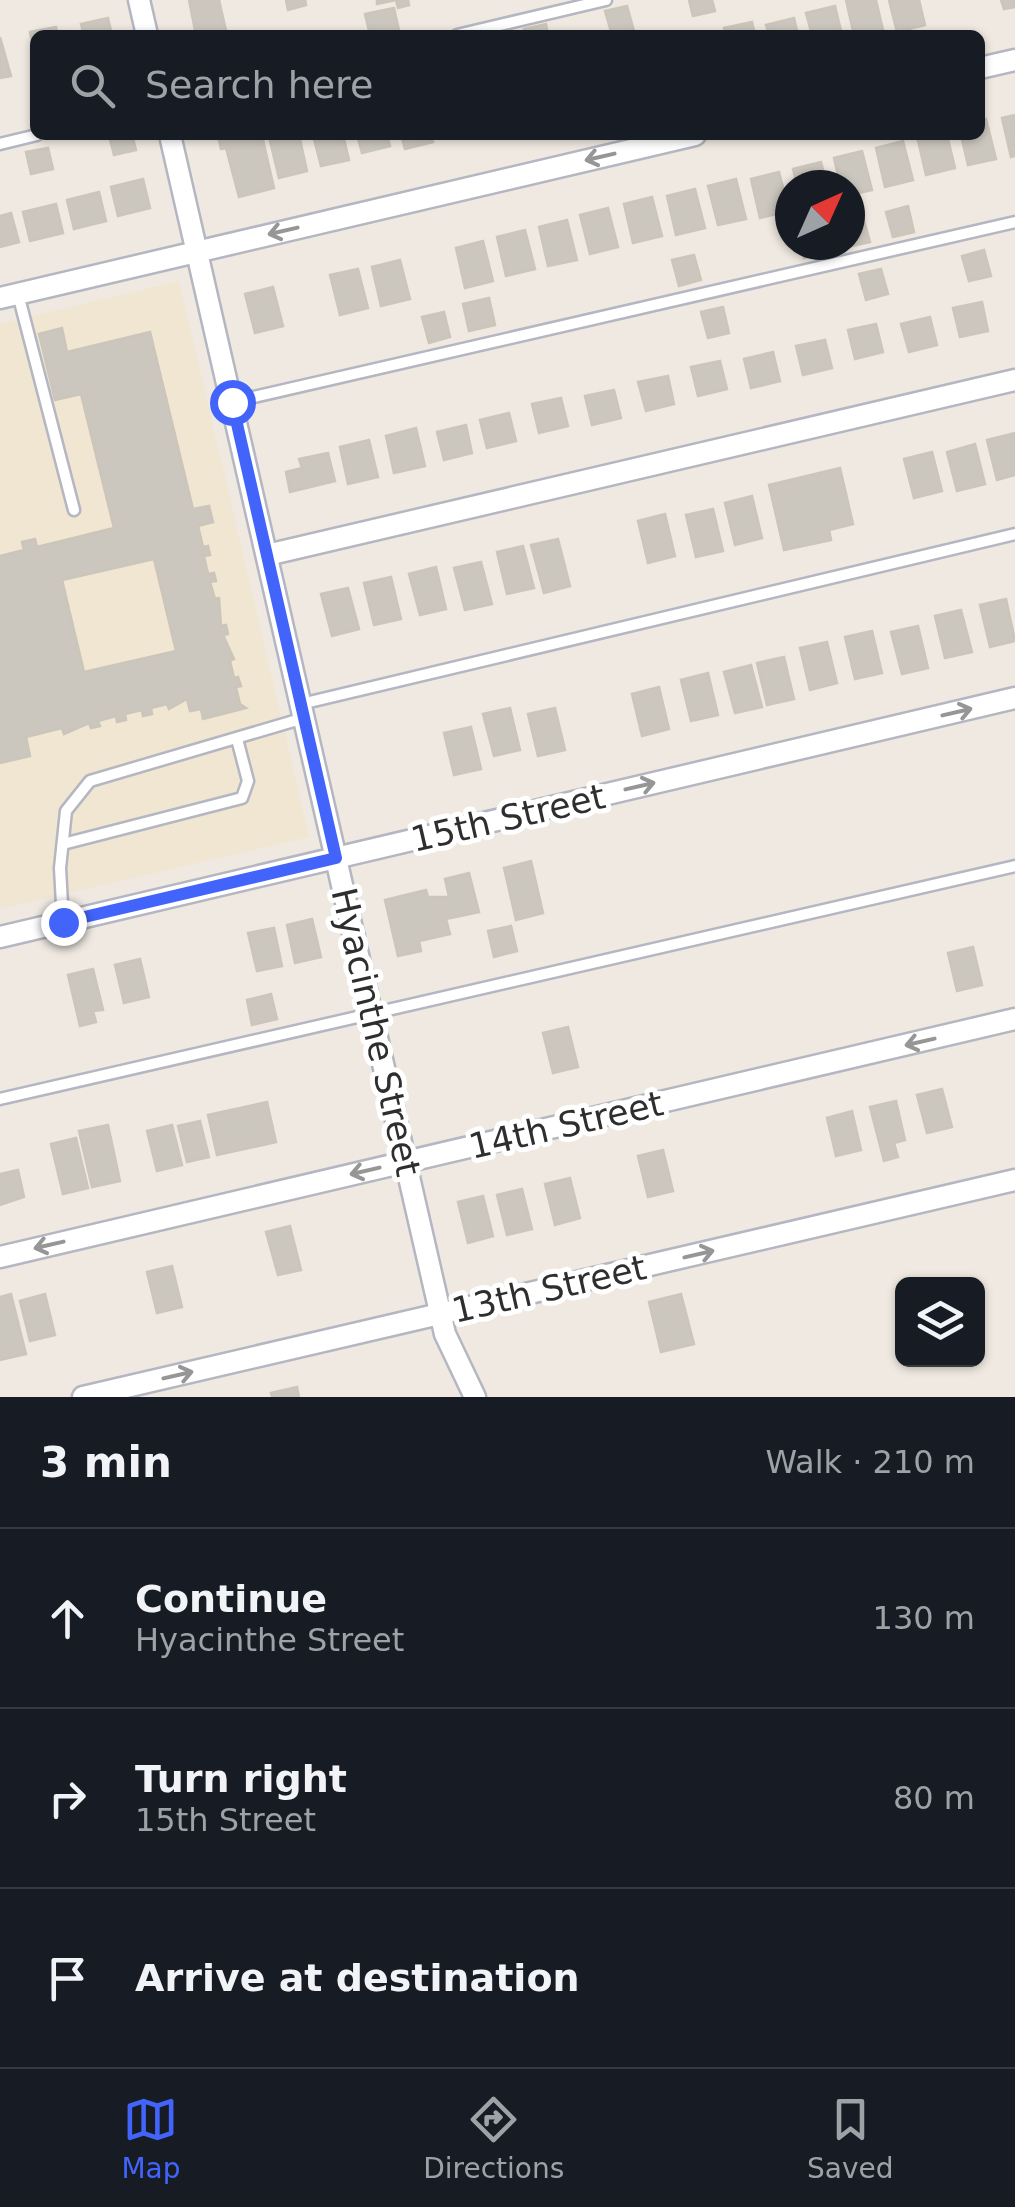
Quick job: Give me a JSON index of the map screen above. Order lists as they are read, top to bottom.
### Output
{
  "streets": {
    "street": [
      "15th Street",
      "Hyacinthe Street",
      "14th Street",
      "13th Street"
    ]
  },
  "crossings": [
    ["15th Street", "Hyacinthe Street"],
    ["Hyacinthe Street", "14th Street"],
    ["Hyacinthe Street", "13th Street"]
  ],
  "one_way": ["15th Street", "14th Street", "13th Street"],
  "north": "top right",
  "page": {
    "search": "Search here",
    "heading": ["3 min", "Walk · 210 m"],
    "list": [
      ["Continue", "Hyacinthe Street", "130 m"],
      ["Turn right", "15th Street", "80 m"],
      "Arrive at destination"
    ],
    "nav": ["Map", "Directions", "Saved"]
  }
}
